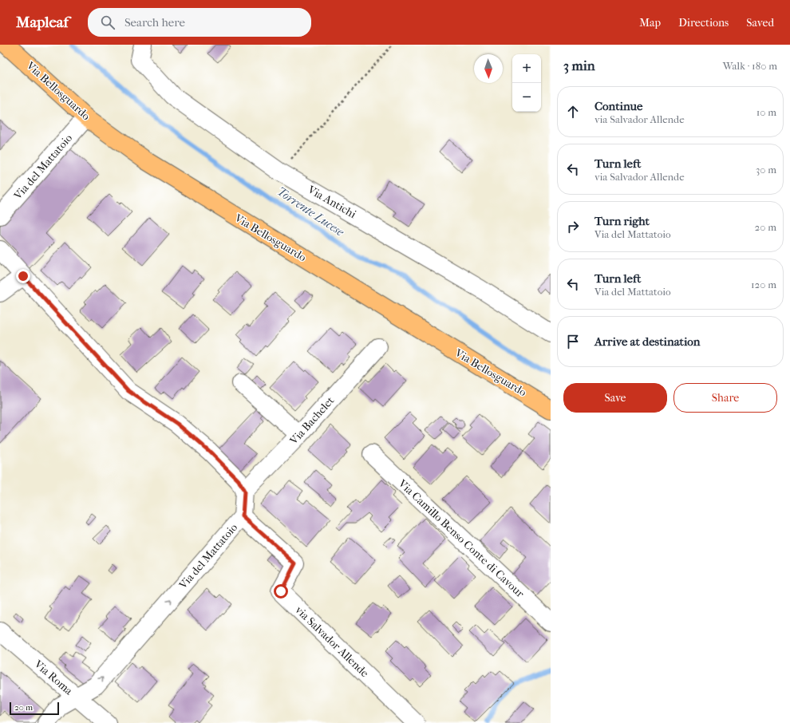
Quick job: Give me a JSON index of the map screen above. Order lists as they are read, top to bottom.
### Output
{
  "streets": {
    "main road": ["Via Bellosguardo"],
    "street": [
      "Via del Mattatoio",
      "Via Antichi",
      "Via Bachelet",
      "Via Camillo Benso Conte di Cavour",
      "via Salvador Allende",
      "Via Roma"
    ]
  },
  "crossings": [
    ["Via Bellosguardo", "Via del Mattatoio"],
    ["Via del Mattatoio", "Via Bachelet"],
    ["Via del Mattatoio", "via Salvador Allende"],
    ["Via del Mattatoio", "Via Roma"]
  ],
  "one_way": ["Via del Mattatoio"],
  "water": ["Torrente Lucese"],
  "scale_bar": "20 m",
  "north": "bottom",
  "page": {
    "header": "Mapleaf",
    "search": "Search here",
    "nav": ["Map", "Directions", "Saved"],
    "heading": ["3 min", "Walk · 180 m"],
    "map_buttons": ["+", "−"],
    "list": [
      ["Continue", "via Salvador Allende", "10 m"],
      ["Turn left", "via Salvador Allende", "30 m"],
      ["Turn right", "Via del Mattatoio", "20 m"],
      ["Turn left", "Via del Mattatoio", "120 m"],
      "Arrive at destination"
    ],
    "buttons": ["Save", "Share"],
    "scale": "20 m"
  }
}
